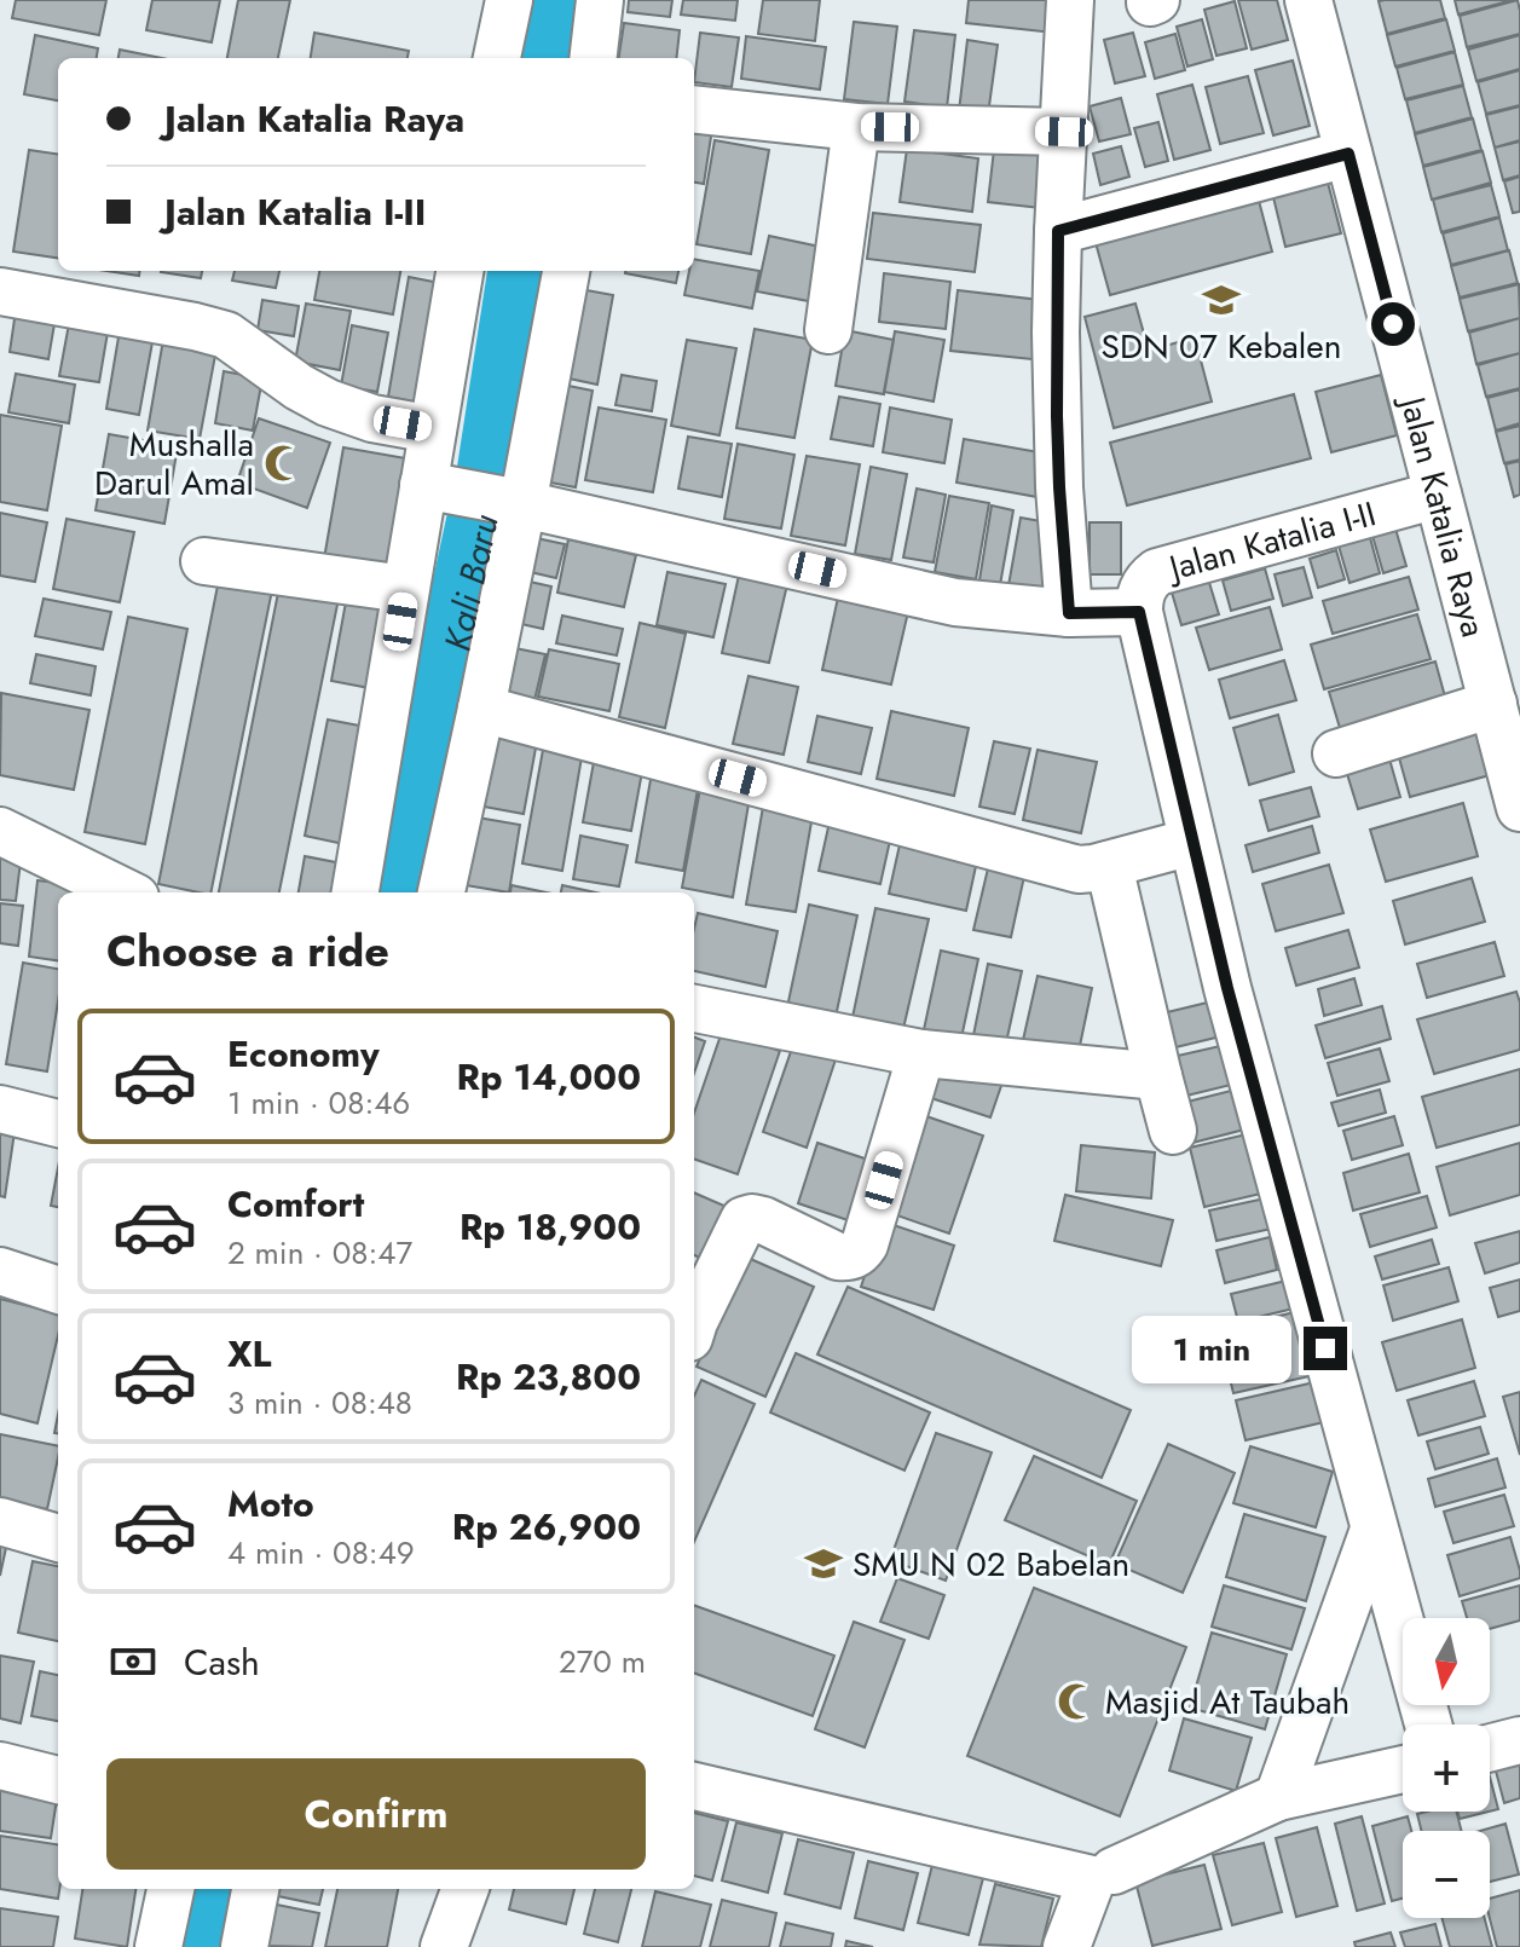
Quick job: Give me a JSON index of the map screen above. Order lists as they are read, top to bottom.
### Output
{
  "streets": {
    "street": ["Jalan Katalia Raya", "Jalan Katalia I-II"]
  },
  "crossings": [
    ["Jalan Katalia Raya", "Jalan Katalia I-II"]
  ],
  "water": ["Kali Baru"],
  "places": {
    "school or university": ["SDN 07 Kebalen", "SMU N 02 Babelan"],
    "mosque": ["Mushalla Darul Amal", "Masjid At Taubah"]
  },
  "north": "bottom",
  "page": {
    "banner": ["Jalan Katalia Raya", "Jalan Katalia I-II"],
    "heading": "Choose a ride",
    "list": [
      {
        "name": "Economy",
        "note": "1 min · 08:46",
        "value": "Rp 14,000"
      },
      {
        "name": "Comfort",
        "note": "2 min · 08:47",
        "value": "Rp 18,900"
      },
      {
        "name": "XL",
        "note": "3 min · 08:48",
        "value": "Rp 23,800"
      },
      {
        "name": "Moto",
        "note": "4 min · 08:49",
        "value": "Rp 26,900"
      }
    ],
    "bubble": "1 min",
    "pay": ["Cash", "270 m"],
    "map_buttons": ["+", "−"],
    "buttons": "Confirm"
  }
}
